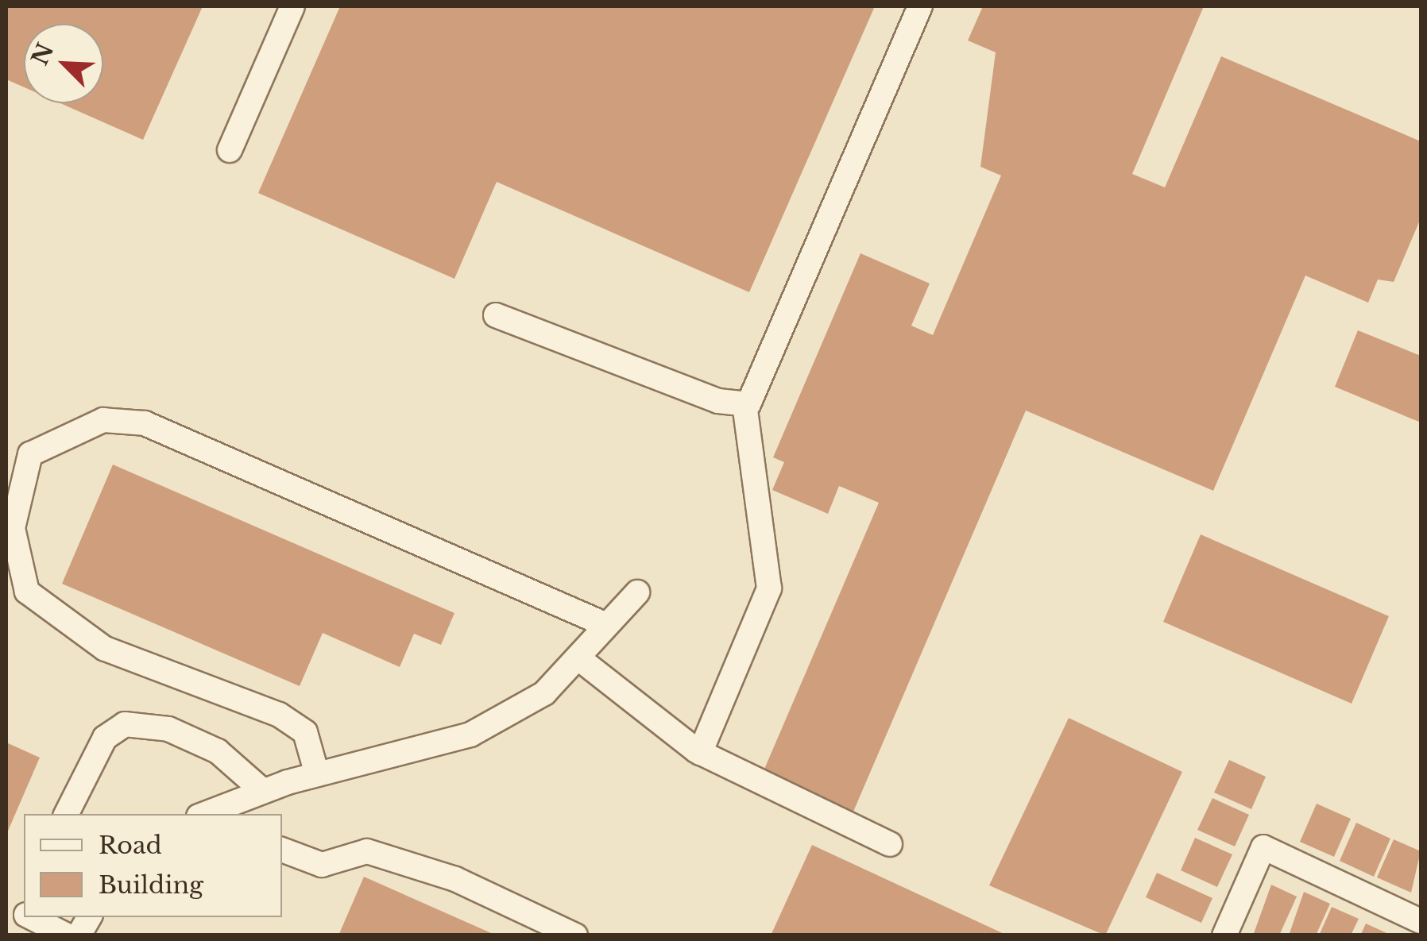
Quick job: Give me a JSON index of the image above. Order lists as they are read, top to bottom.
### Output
{
  "legend": ["Road", "Building"],
  "north": "top left"
}
